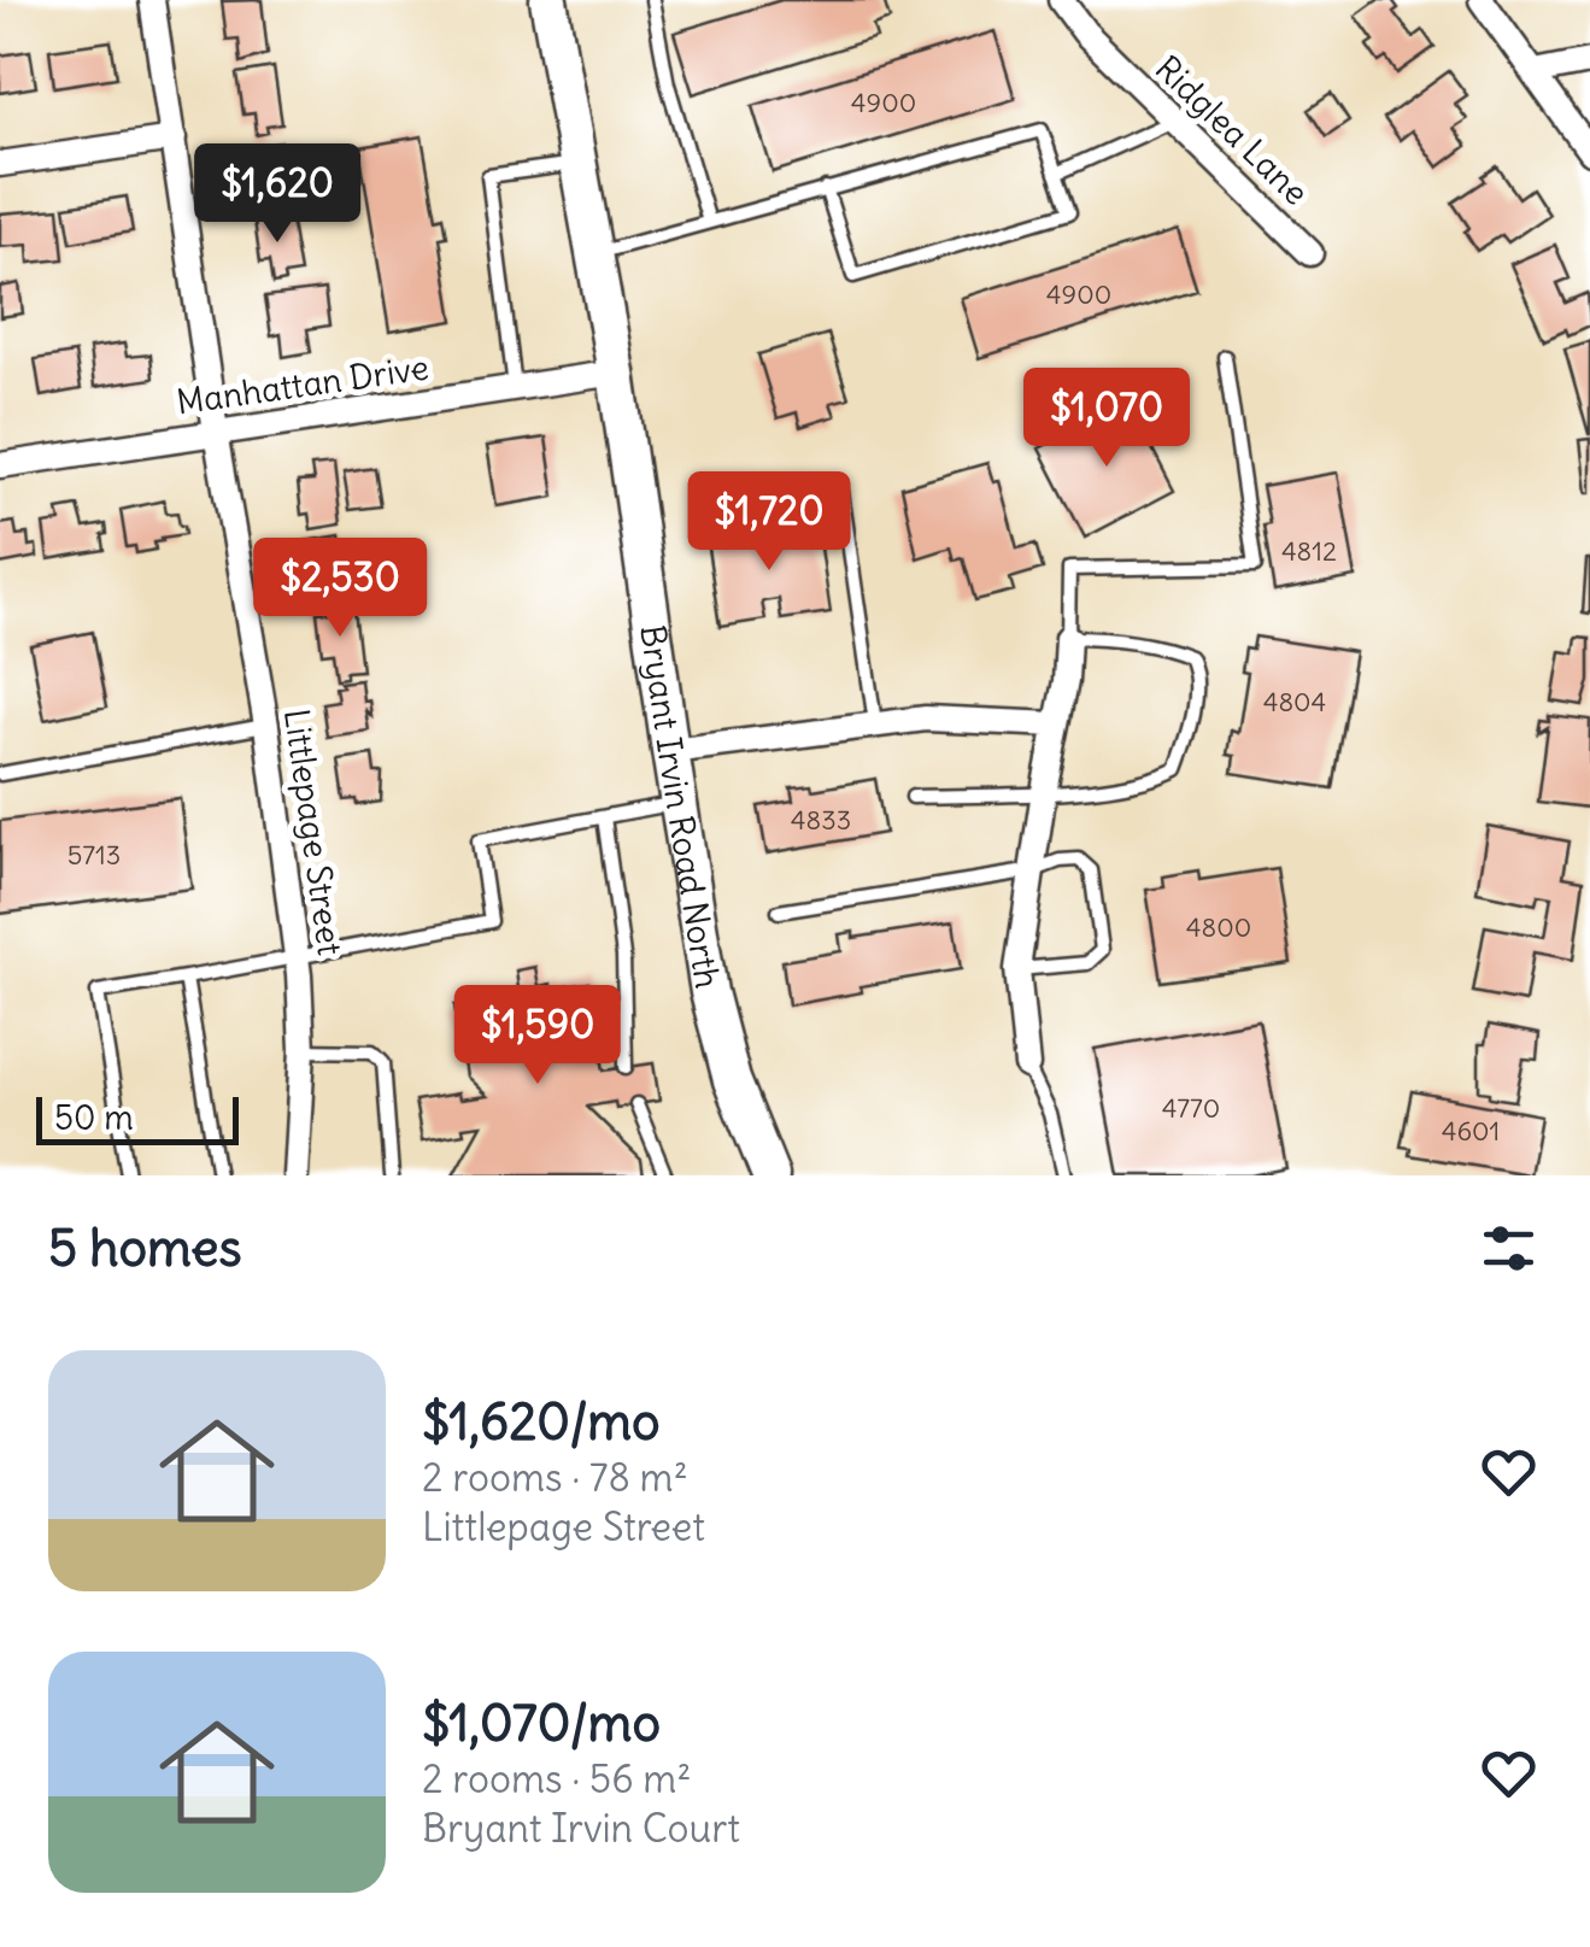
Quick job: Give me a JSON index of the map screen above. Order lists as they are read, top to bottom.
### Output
{
  "streets": {
    "main road": ["Bryant Irvin Road North"],
    "street": ["Ridglea Lane", "Manhattan Drive", "Littlepage Street"]
  },
  "crossings": [
    ["Manhattan Drive", "Bryant Irvin Road North"],
    ["Manhattan Drive", "Littlepage Street"]
  ],
  "house_numbers": [
    "4900",
    "4900",
    "4812",
    "4804",
    "4833",
    "5713",
    "4800",
    "4770",
    "4601"
  ],
  "scale_bar": "50 m",
  "page": {
    "price": [
      "$1,620",
      "$1,070",
      "$1,720",
      "$2,530",
      "$1,590"
    ],
    "scale": "50 m",
    "heading": "5 homes",
    "list": [
      {
        "name": "$1,620/mo",
        "note": "2 rooms · 78 m² · Littlepage Street"
      },
      {
        "name": "$1,070/mo",
        "note": "2 rooms · 56 m² · Bryant Irvin Court"
      }
    ]
  }
}
